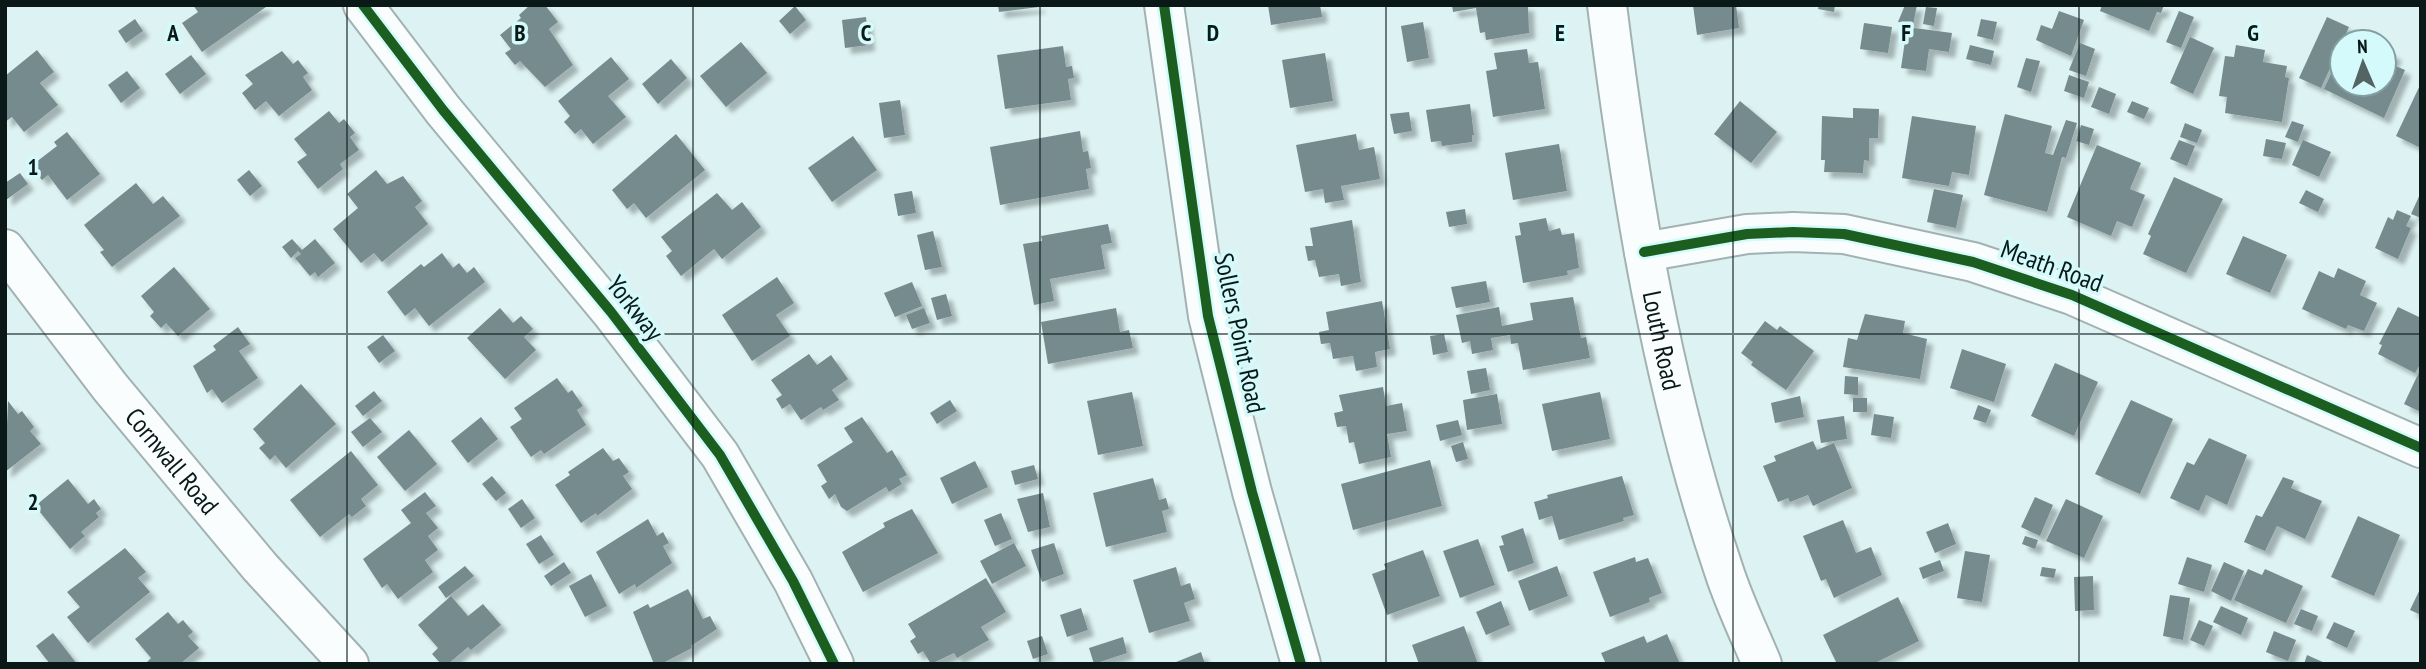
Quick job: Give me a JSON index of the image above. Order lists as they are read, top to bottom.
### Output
{
  "streets": {
    "street": [
      "Meath Road",
      "Yorkway",
      "Sollers Point Road",
      "Louth Road",
      "Cornwall Road"
    ]
  },
  "crossings": [
    ["Meath Road", "Louth Road"]
  ],
  "north": "top",
  "grid": {
    "columns": [
      "A",
      "B",
      "C",
      "D",
      "E",
      "F",
      "G"
    ],
    "rows": ["1", "2"]
  }
}
